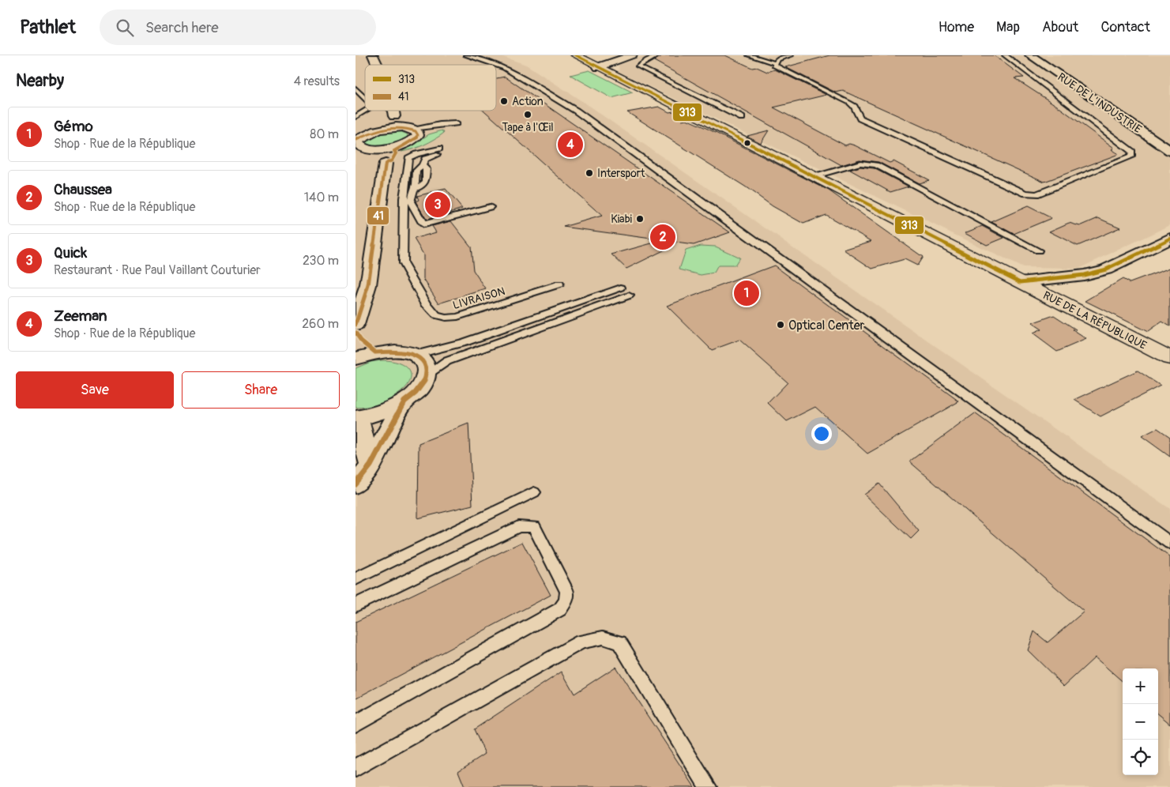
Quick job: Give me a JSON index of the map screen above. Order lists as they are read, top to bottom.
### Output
{
  "streets": {
    "street": ["RUE DE L'INDUSTRIE", "RUE DE LA RÉPUBLIQUE"],
    "lane": ["LIVRAISON"]
  },
  "places": [
    "Action",
    "Tape à l'Œil",
    "Intersport",
    "Kiabi",
    "Optical Center"
  ],
  "lines": ["transit line 313", "transit line 41"],
  "legend": ["313", "41"],
  "page": {
    "header": "Pathlet",
    "search": "Search here",
    "nav": [
      "Home",
      "Map",
      "About",
      "Contact"
    ],
    "heading": ["Nearby", "4 results"],
    "list": [
      {
        "mark": "1",
        "name": "Gémo",
        "note": "Shop · Rue de la République",
        "value": "80 m"
      },
      {
        "mark": "2",
        "name": "Chaussea",
        "note": "Shop · Rue de la République",
        "value": "140 m"
      },
      {
        "mark": "3",
        "name": "Quick",
        "note": "Restaurant · Rue Paul Vaillant Couturier",
        "value": "230 m"
      },
      {
        "mark": "4",
        "name": "Zeeman",
        "note": "Shop · Rue de la République",
        "value": "260 m"
      }
    ],
    "pins": [
      "4",
      "3",
      "2",
      "1"
    ],
    "buttons": ["Save", "Share"],
    "map_buttons": ["+", "−"]
  }
}
